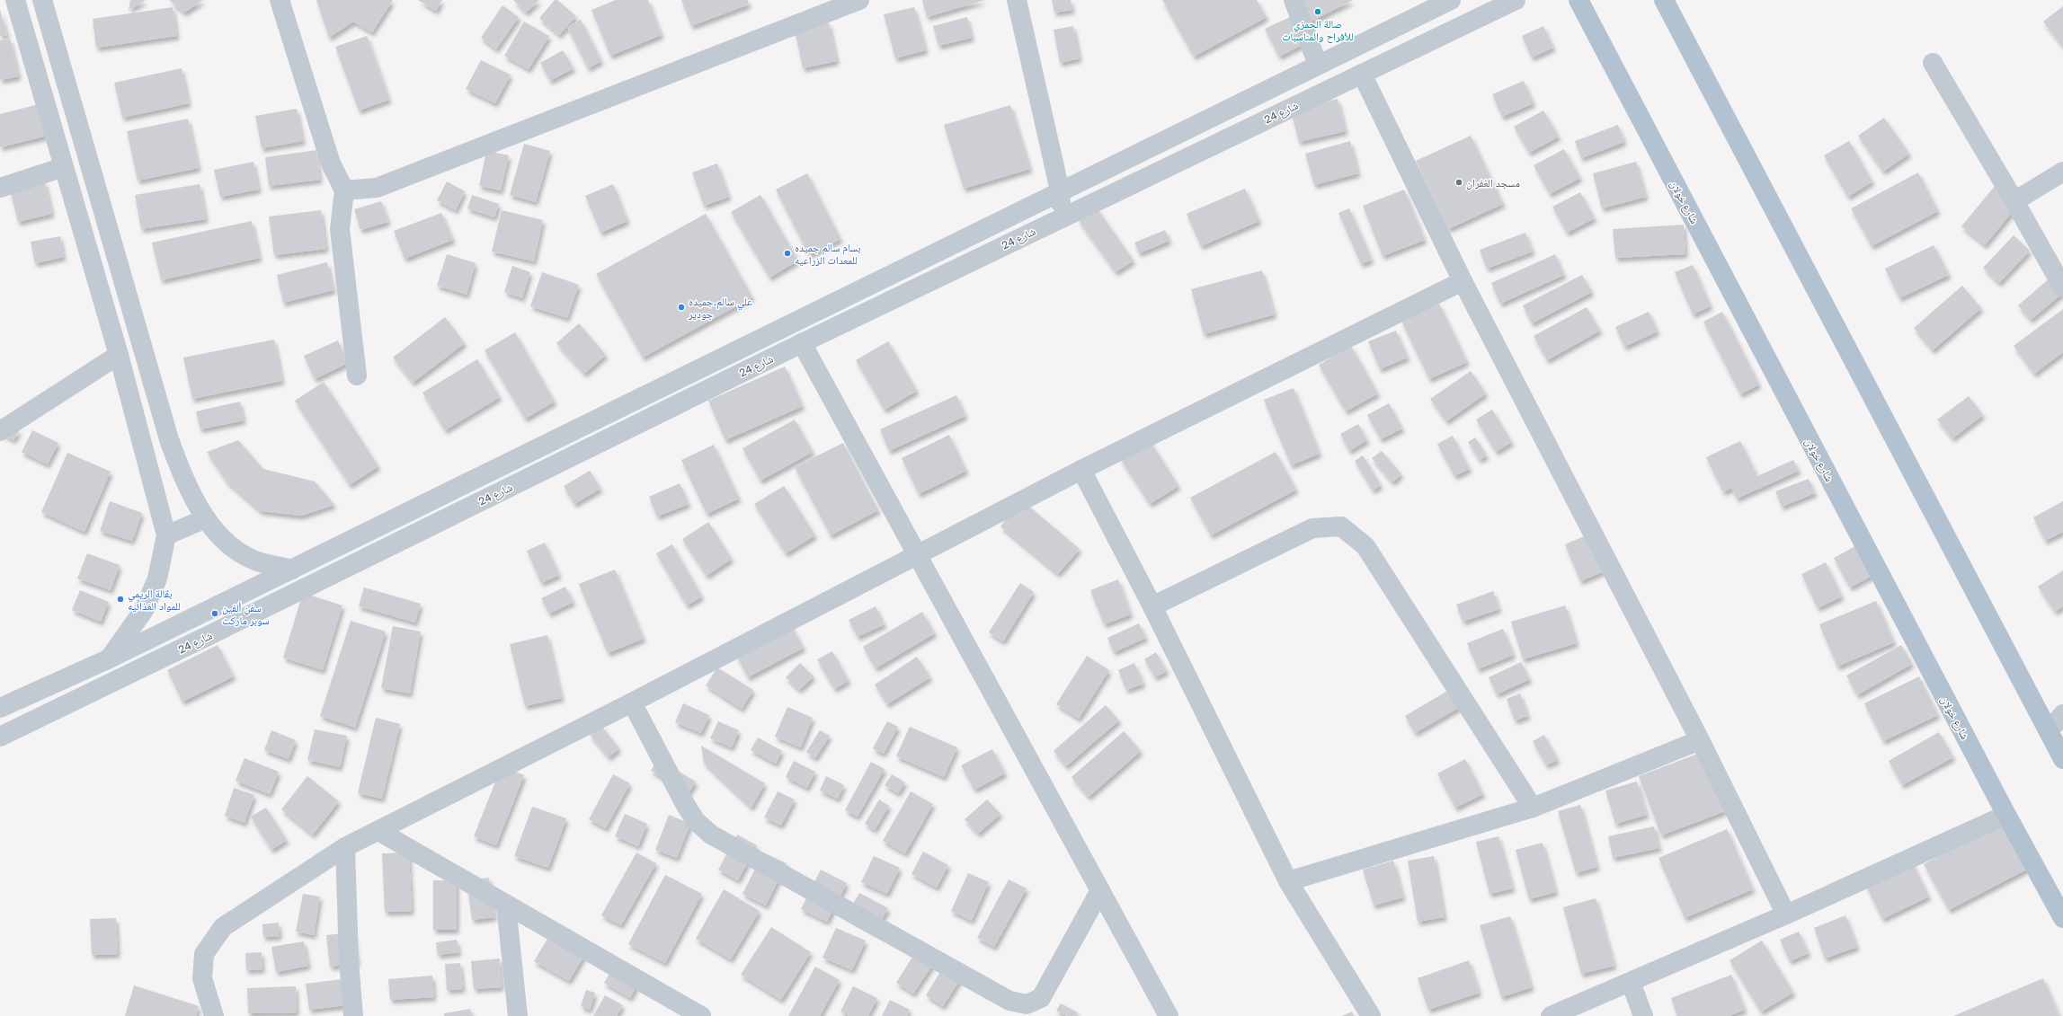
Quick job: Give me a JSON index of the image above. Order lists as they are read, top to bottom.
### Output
{
  "streets": {
    "main road": ["شارع خولان"],
    "street": ["شارع 24"]
  },
  "places": [
    "صالة الحمزي للأفراح والمناسبات",
    "مسجد الغفران",
    "بسام سالم جميده للمعدات الزراعيه",
    "علي سالم.جميده جودير",
    "بقالة الريمي للمواد الغذائيه",
    "سفن ألفين سوبر ماركت"
  ]
}
